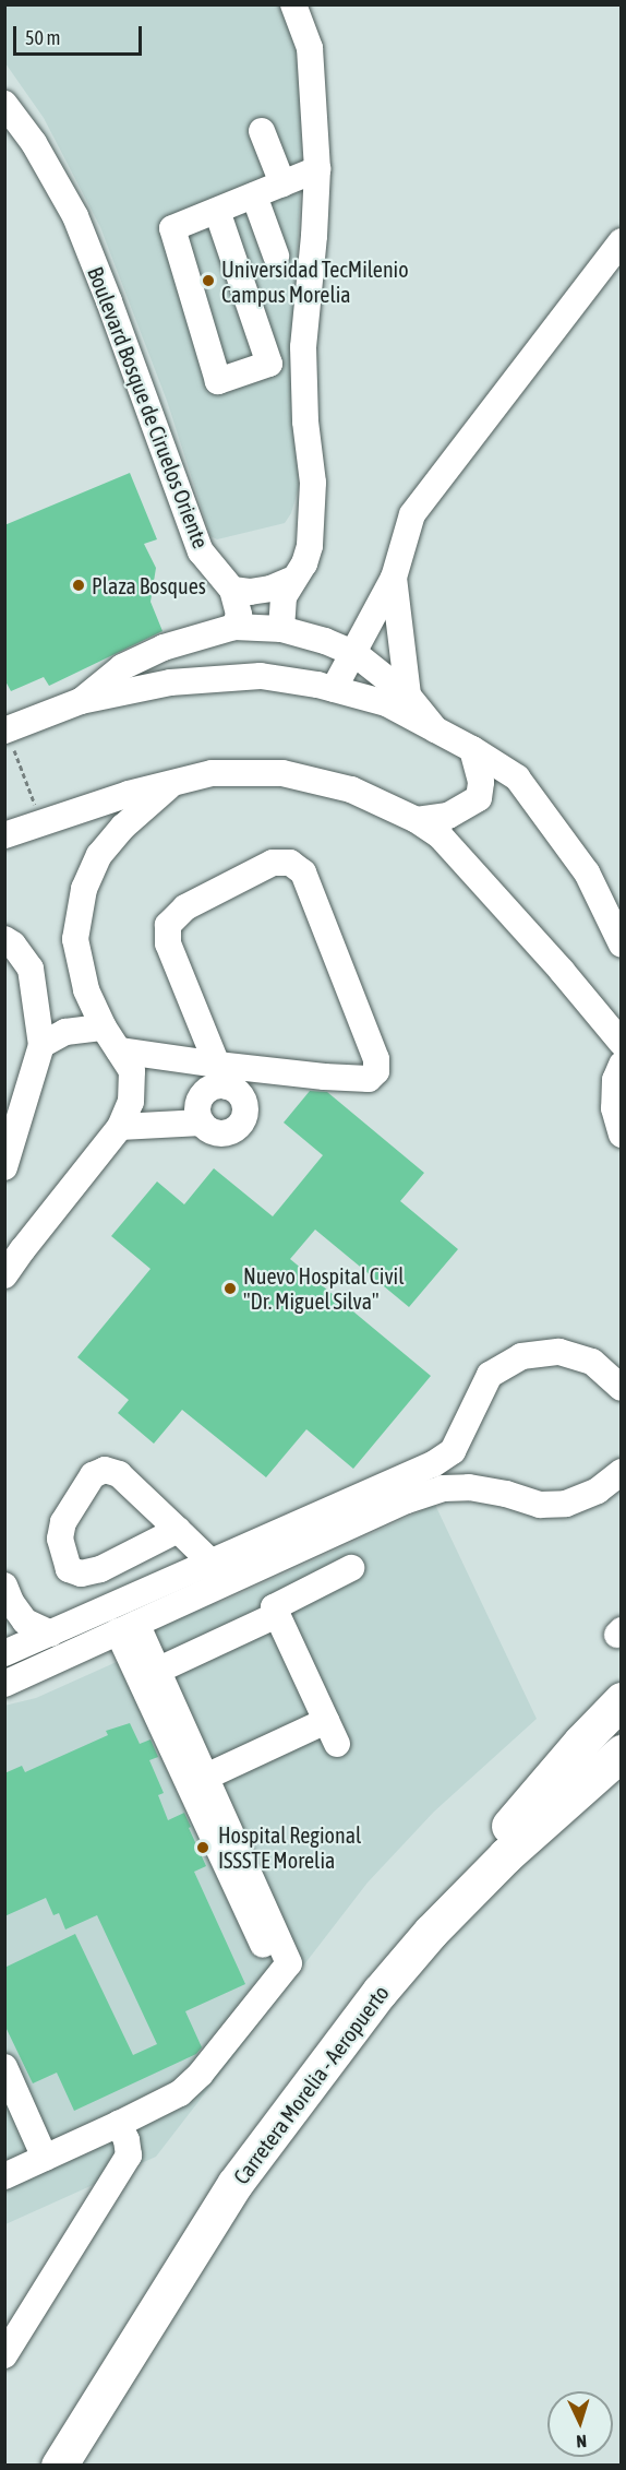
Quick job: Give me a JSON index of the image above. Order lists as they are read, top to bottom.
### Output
{
  "streets": {
    "highway": ["Carretera Morelia - Aeropuerto"],
    "street": ["Boulevard Bosque de Ciruelos Oriente"]
  },
  "places": [
    "Universidad TecMilenio Campus Morelia",
    "Plaza Bosques",
    "Nuevo Hospital Civil \"Dr. Miguel Silva\"",
    "Hospital Regional ISSSTE Morelia"
  ],
  "scale_bar": "50 m",
  "north": "bottom"
}
